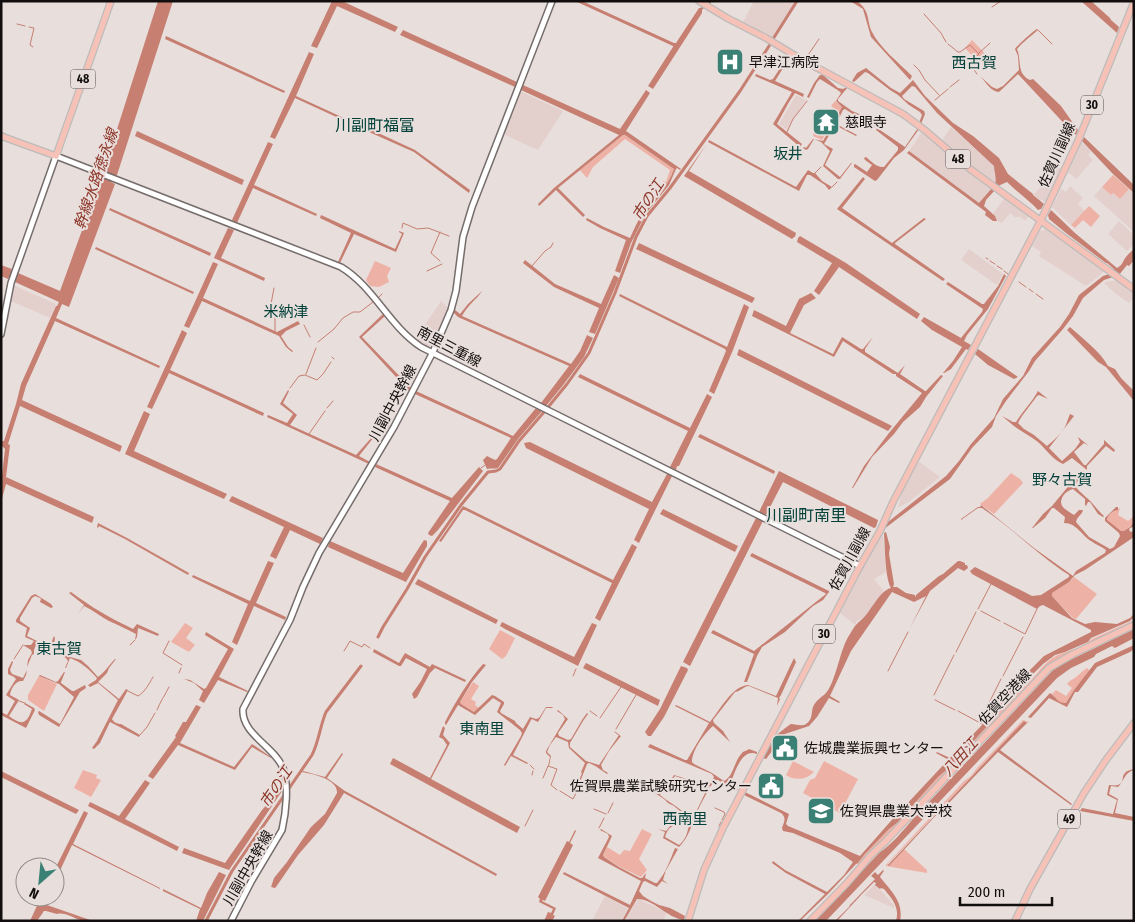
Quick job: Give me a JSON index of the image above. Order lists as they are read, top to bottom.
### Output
{
  "streets": {
    "main road": [
      "48",
      "30",
      "佐賀川副線",
      "佐賀空港線",
      "49"
    ],
    "street": ["南里三重線", "川副中央幹線"]
  },
  "crossings": [
    ["48", "佐賀川副線"],
    ["48", "南里三重線"],
    ["佐賀川副線", "南里三重線"],
    ["南里三重線", "川副中央幹線"]
  ],
  "districts": [
    "西古賀",
    "川副町福富",
    "坂井",
    "米納津",
    "野々古賀",
    "川副町南里",
    "東古賀",
    "東南里",
    "西南里"
  ],
  "water": ["幹線水路徳永線", "市の江", "八田江"],
  "places": {
    "hospital": ["早津江病院"],
    "temple": ["慈眼寺"],
    "public building": ["佐城農業振興センター", "佐賀県農業試験研究センター"],
    "school or university": ["佐賀県農業大学校"]
  },
  "scale_bar": "200 m",
  "north": "bottom left"
}
